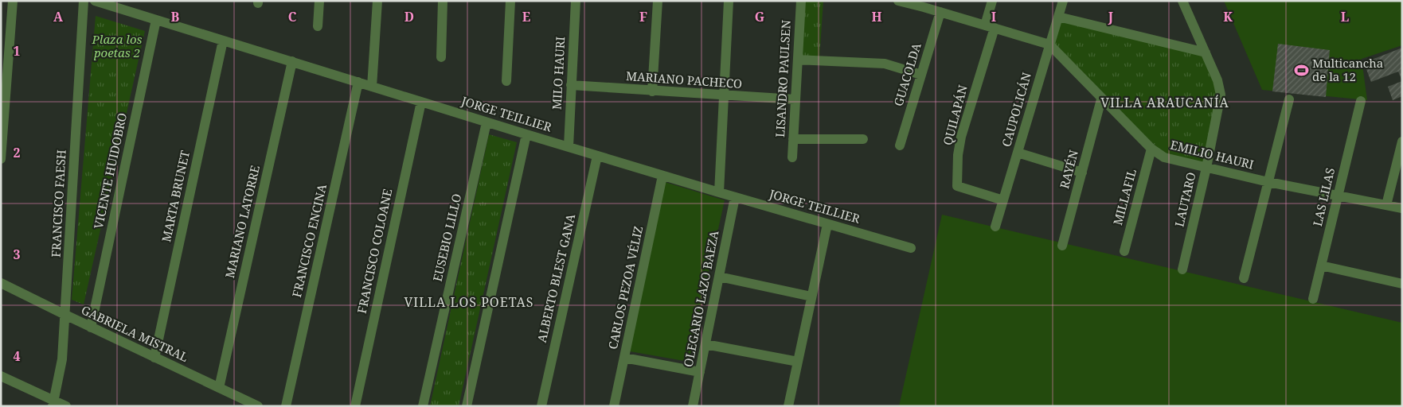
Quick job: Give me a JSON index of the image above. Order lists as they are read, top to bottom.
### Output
{
  "streets": {
    "street": [
      "MILO HAURI",
      "GUACOLDA",
      "LISANDRO PAULSEN",
      "MARIANO PACHECO",
      "CAUPOLICÁN",
      "JORGE TEILLIER",
      "QUILAPÁN",
      "EMILIO HAURI",
      "RAYÉN",
      "VICENTE HUIDOBRO",
      "MARTA BRUNET",
      "MILLAFIL",
      "LAS LILAS",
      "LAUTARO",
      "FRANCISCO FAESH",
      "MARIANO LATORRE",
      "EUSEBIO LILLO",
      "FRANCISCO ENCINA",
      "FRANCISCO COLOANE",
      "ALBERTO BLEST GANA",
      "CARLOS PEZOA VÉLIZ",
      "OLEGARIO LAZO BAEZA",
      "GABRIELA MISTRAL"
    ]
  },
  "crossings": [
    ["MILO HAURI", "MARIANO PACHECO"],
    ["MILO HAURI", "JORGE TEILLIER"],
    ["LISANDRO PAULSEN", "MARIANO PACHECO"],
    ["CAUPOLICÁN", "QUILAPÁN"],
    ["CAUPOLICÁN", "EMILIO HAURI"],
    ["JORGE TEILLIER", "VICENTE HUIDOBRO"],
    ["JORGE TEILLIER", "MARTA BRUNET"],
    ["JORGE TEILLIER", "MARIANO LATORRE"],
    ["JORGE TEILLIER", "EUSEBIO LILLO"],
    ["JORGE TEILLIER", "FRANCISCO ENCINA"],
    ["JORGE TEILLIER", "FRANCISCO COLOANE"],
    ["JORGE TEILLIER", "ALBERTO BLEST GANA"],
    ["JORGE TEILLIER", "CARLOS PEZOA VÉLIZ"],
    ["JORGE TEILLIER", "OLEGARIO LAZO BAEZA"],
    ["EMILIO HAURI", "RAYÉN"],
    ["EMILIO HAURI", "MILLAFIL"],
    ["EMILIO HAURI", "LAS LILAS"],
    ["EMILIO HAURI", "LAUTARO"],
    ["VICENTE HUIDOBRO", "GABRIELA MISTRAL"],
    ["MARTA BRUNET", "GABRIELA MISTRAL"],
    ["FRANCISCO FAESH", "GABRIELA MISTRAL"],
    ["MARIANO LATORRE", "GABRIELA MISTRAL"]
  ],
  "districts": ["VILLA ARAUCANÍA", "VILLA LOS POETAS"],
  "parks": ["Plaza los poetas 2"],
  "places": {
    "sports": ["Multicancha de la 12"]
  },
  "grid": {
    "columns": [
      "A",
      "B",
      "C",
      "D",
      "E",
      "F",
      "G",
      "H",
      "I",
      "J",
      "K",
      "L"
    ],
    "rows": [
      "1",
      "2",
      "3",
      "4"
    ]
  }
}
